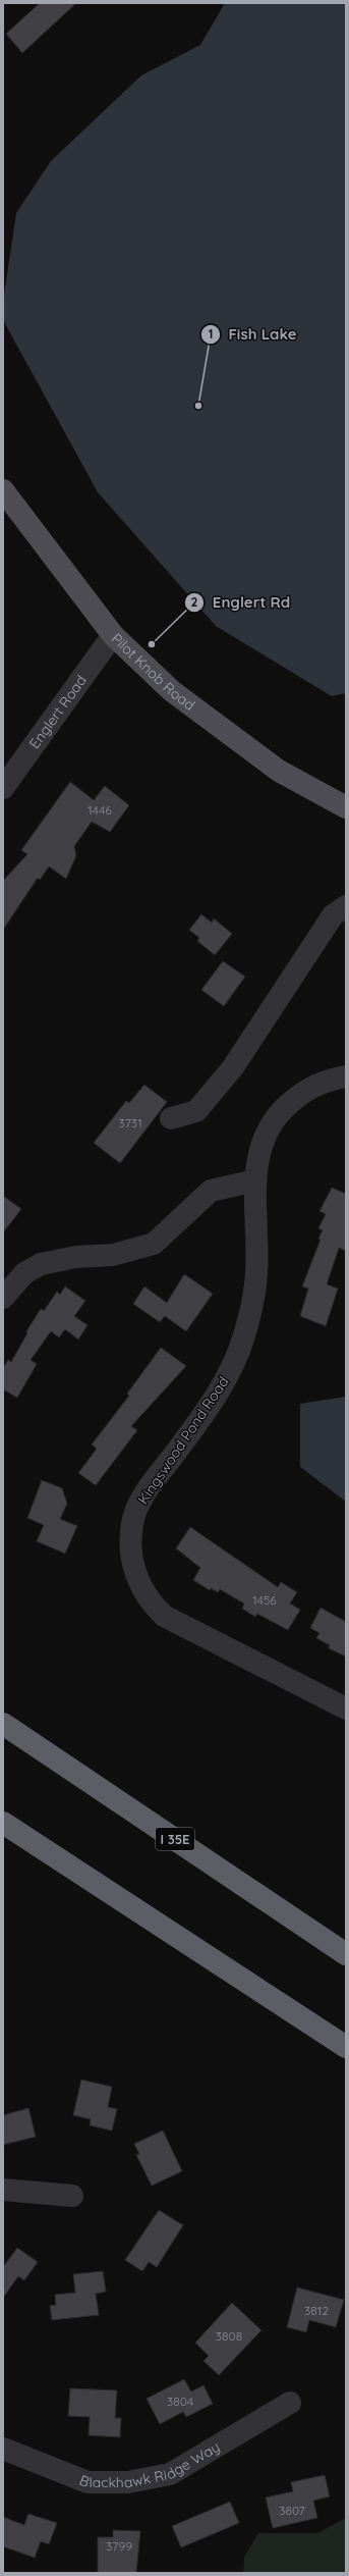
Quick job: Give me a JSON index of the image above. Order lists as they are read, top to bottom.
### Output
{
  "streets": {
    "highway": ["I 35E"],
    "main road": ["Pilot Knob Road"],
    "street": ["Englert Road", "Kingswood Pond Road", "Blackhawk Ridge Way"]
  },
  "crossings": [
    ["Pilot Knob Road", "Englert Road"]
  ],
  "places": ["Fish Lake", "Englert Rd"],
  "house_numbers": [
    "1446",
    "3731",
    "1456",
    "3812",
    "3808",
    "3804",
    "3807",
    "3799"
  ]
}
